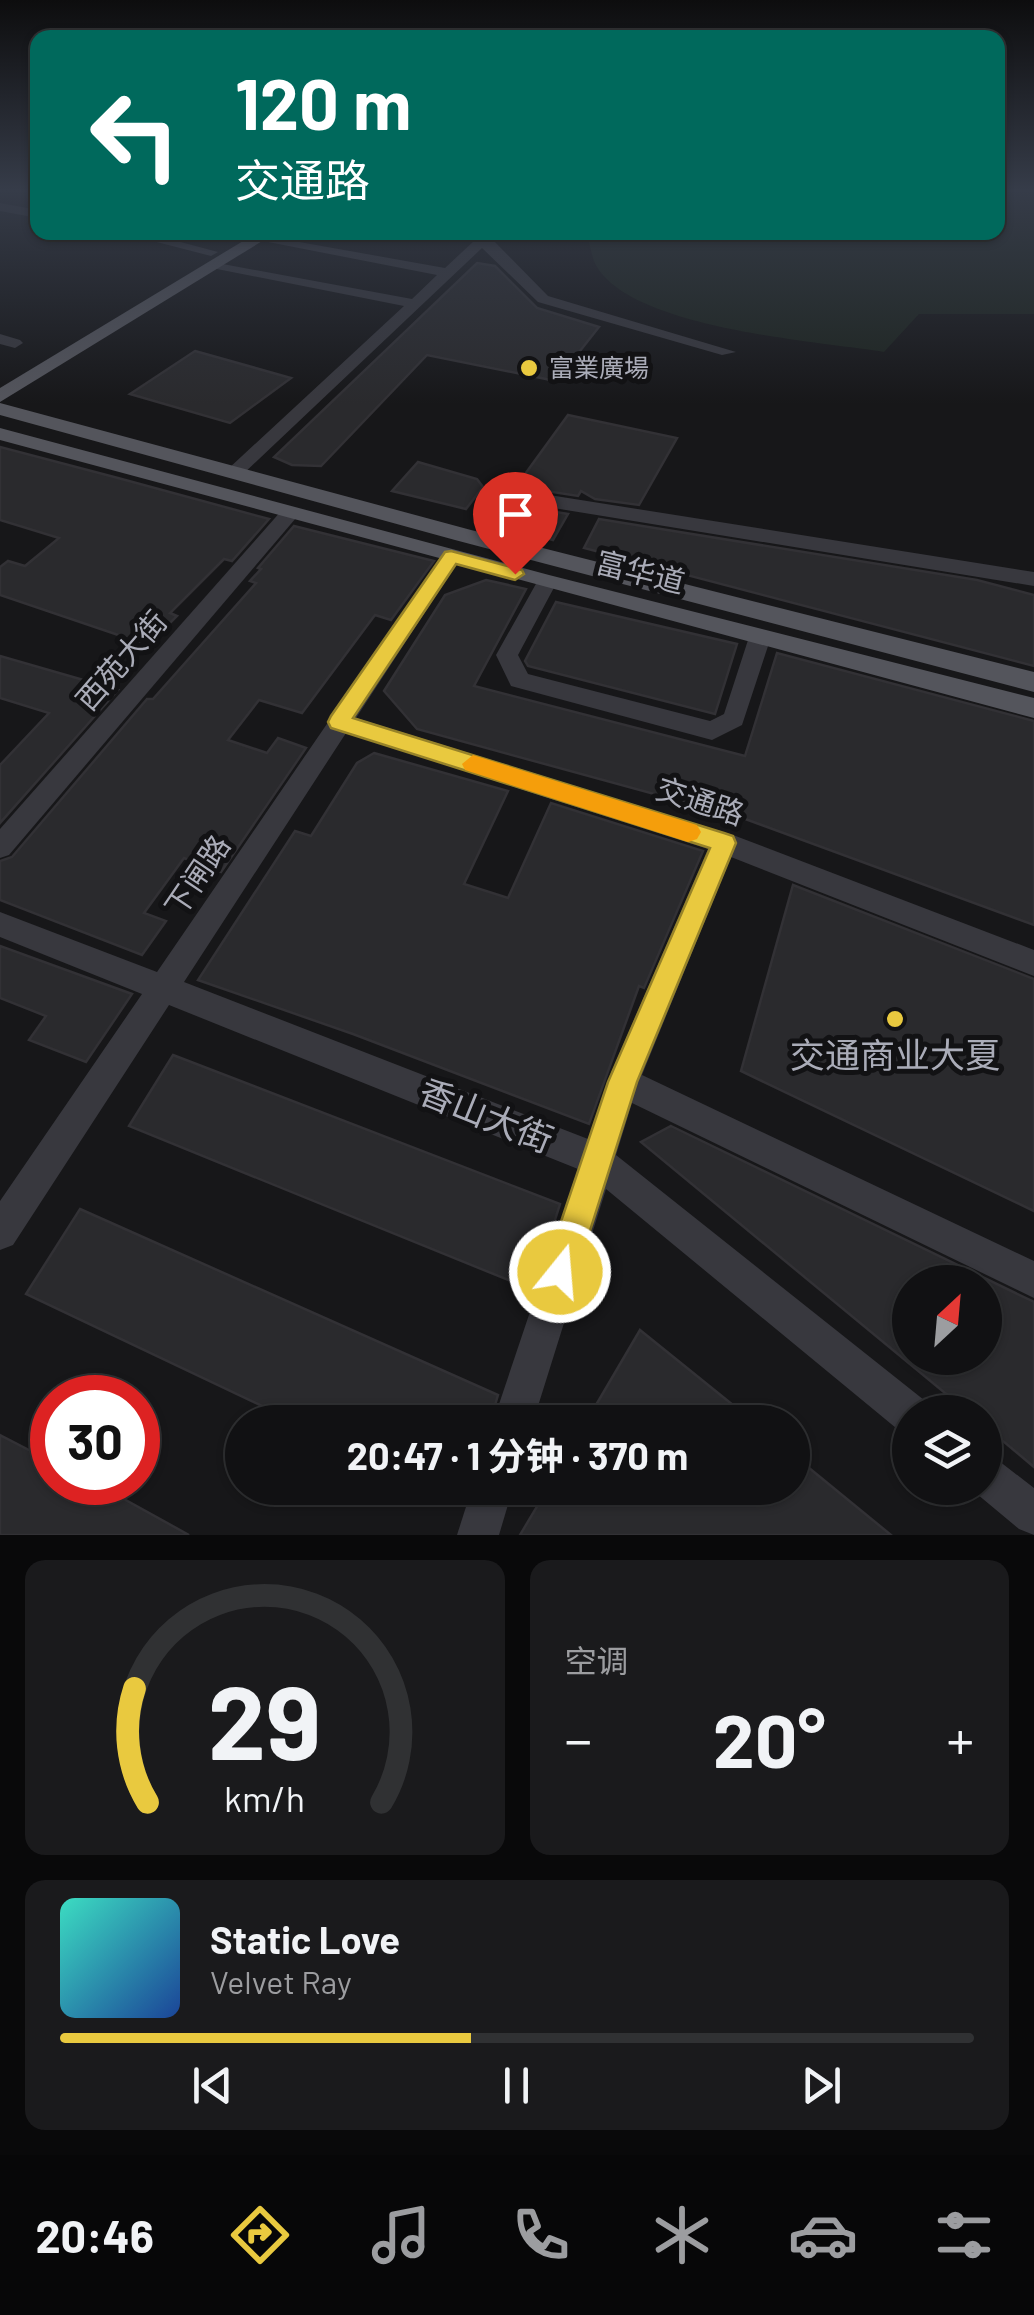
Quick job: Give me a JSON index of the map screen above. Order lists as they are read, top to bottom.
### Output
{
  "streets": {
    "main road": ["富华道"],
    "street": [
      "西苑大街",
      "交通路",
      "下闸路",
      "香山大街"
    ]
  },
  "crossings": [
    ["富华道", "西苑大街"],
    ["富华道", "下闸路"],
    ["交通路", "下闸路"],
    ["下闸路", "香山大街"]
  ],
  "places": ["富業廣場", "交通商业大夏"],
  "north": "top right",
  "page": {
    "turn": ["120 m", "交通路"],
    "limit": "30",
    "trip": "20:47 · 1 分钟 · 370 m",
    "tile": "空调",
    "heat": ["−", "20°", "+"],
    "song": ["Static Love", "Velvet Ray"],
    "tabs": "20:46",
    "gauge": ["29", "km/h"]
  }
}
